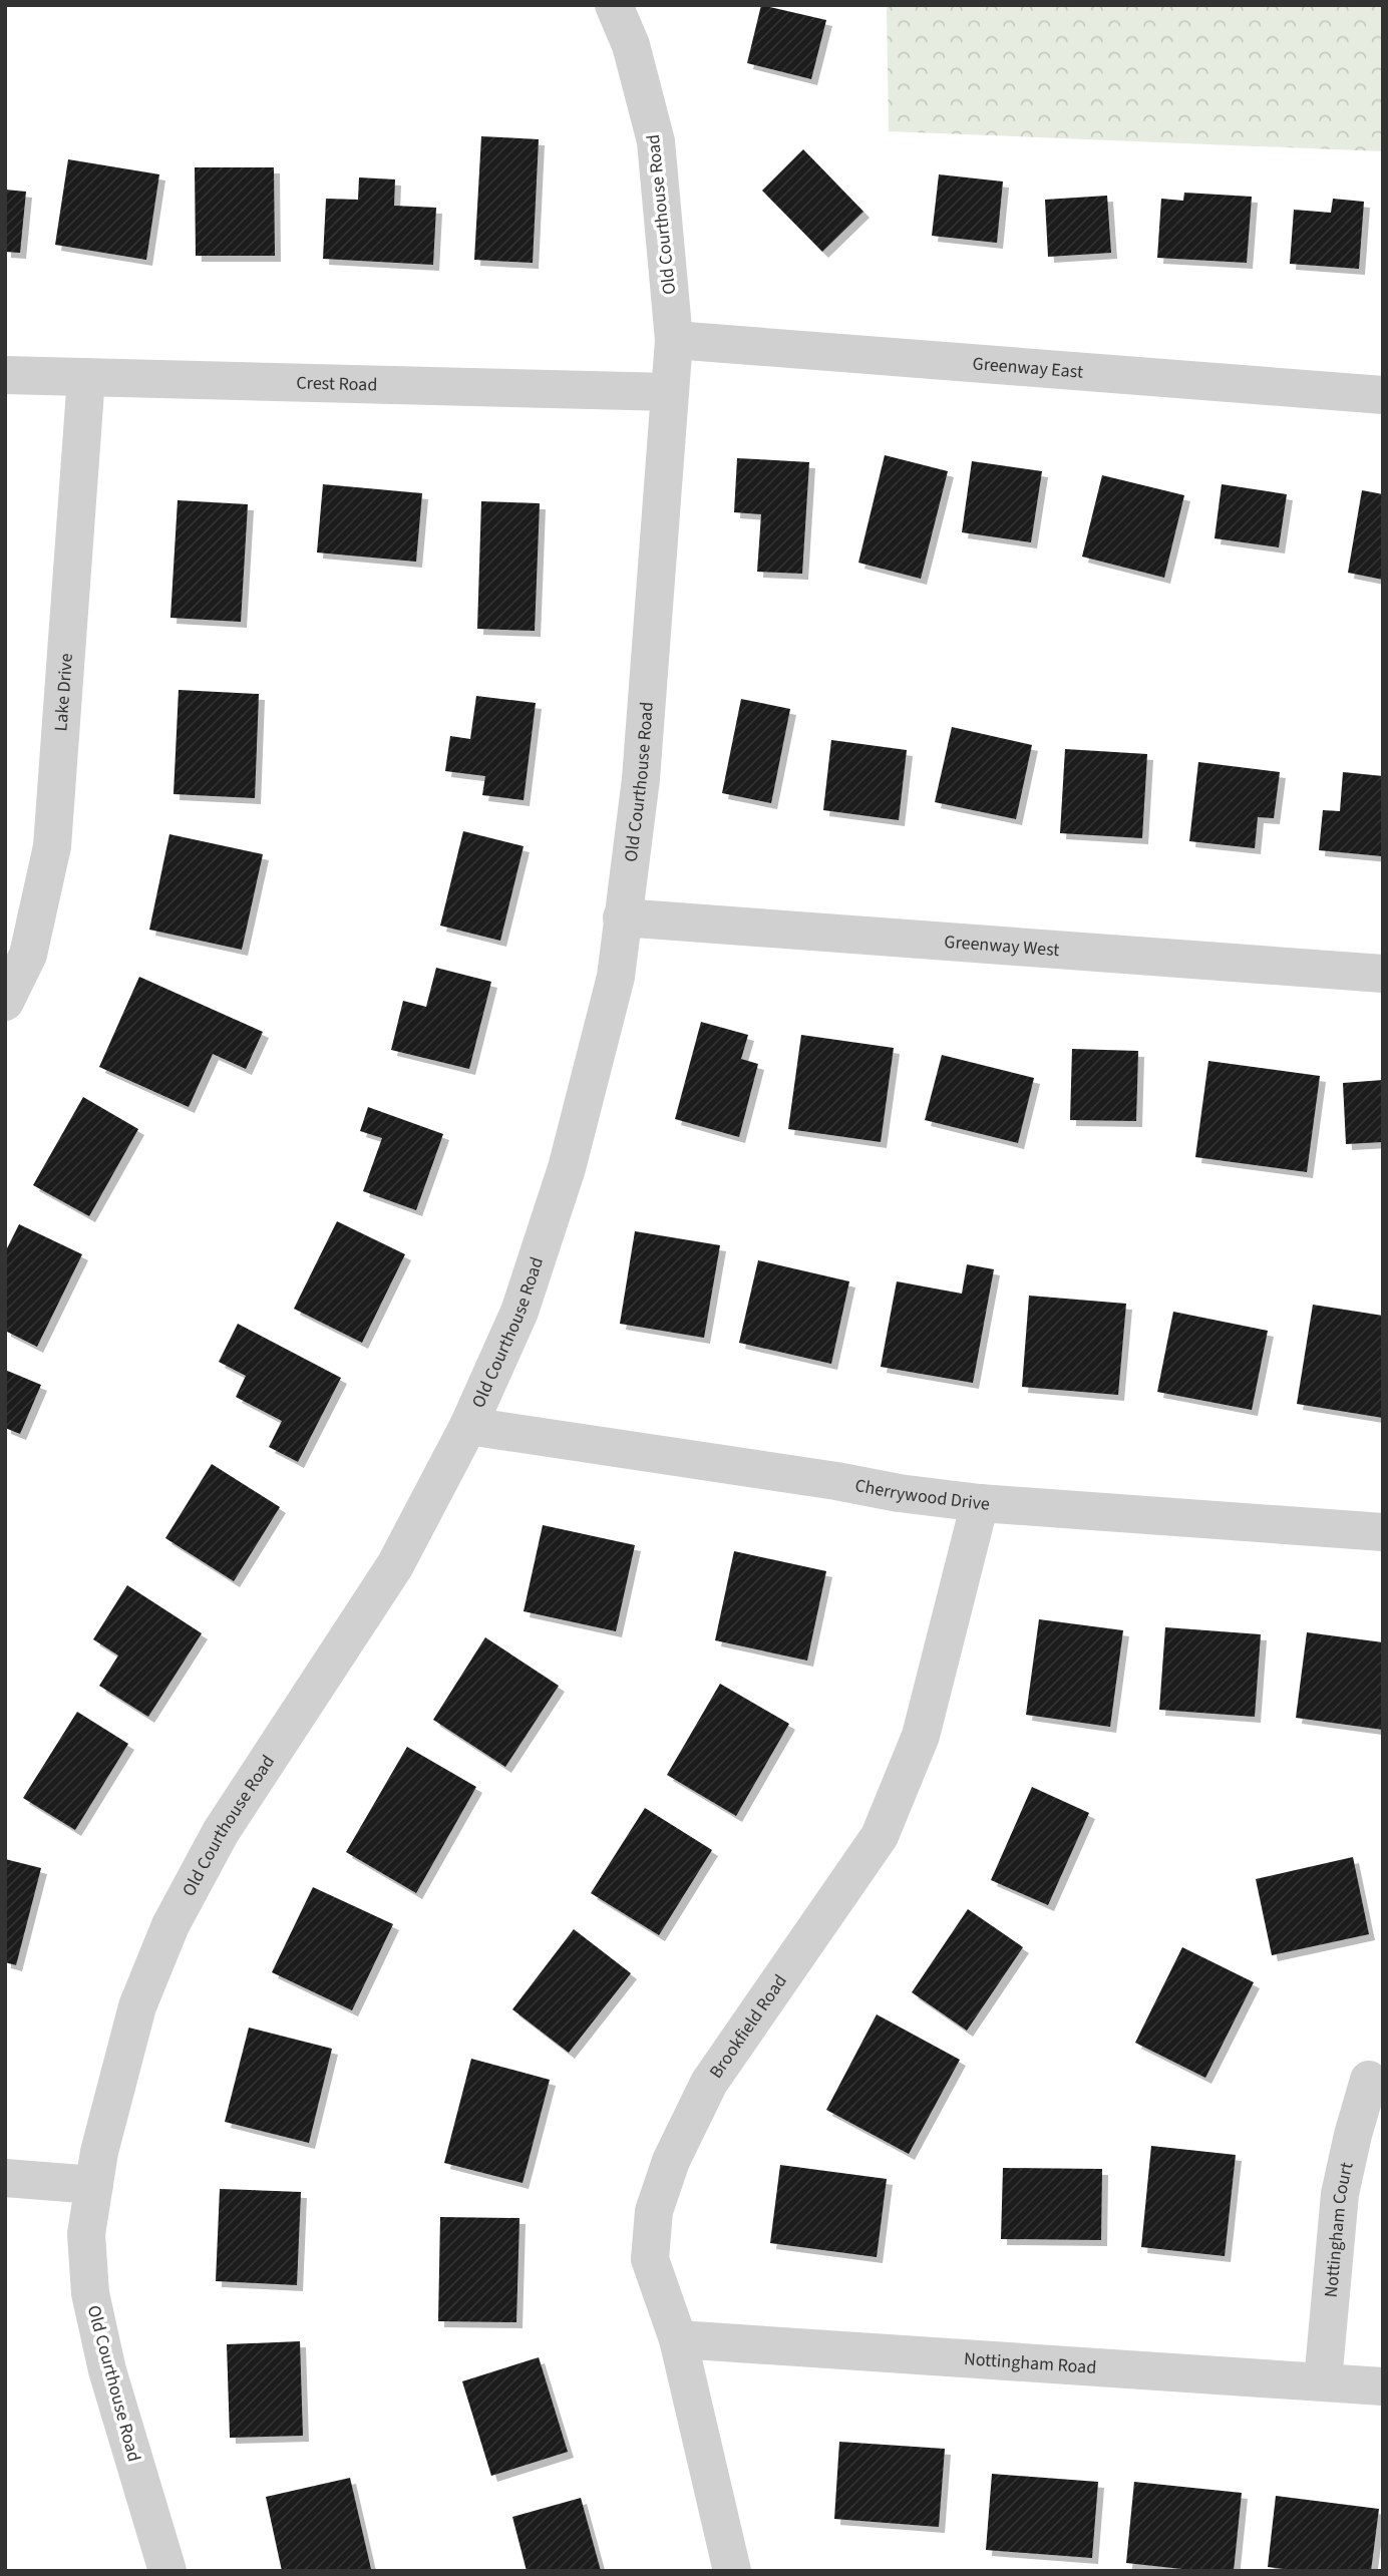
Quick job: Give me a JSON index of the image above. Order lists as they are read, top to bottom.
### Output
{
  "streets": {
    "street": [
      "Old Courthouse Road",
      "Greenway East",
      "Crest Road",
      "Lake Drive",
      "Greenway West",
      "Cherrywood Drive",
      "Brookfield Road",
      "Nottingham Court",
      "Nottingham Road"
    ]
  },
  "crossings": [
    ["Old Courthouse Road", "Greenway East"],
    ["Old Courthouse Road", "Crest Road"],
    ["Old Courthouse Road", "Greenway West"],
    ["Old Courthouse Road", "Cherrywood Drive"],
    ["Crest Road", "Lake Drive"],
    ["Cherrywood Drive", "Brookfield Road"],
    ["Brookfield Road", "Nottingham Road"],
    ["Nottingham Court", "Nottingham Road"]
  ]
}
